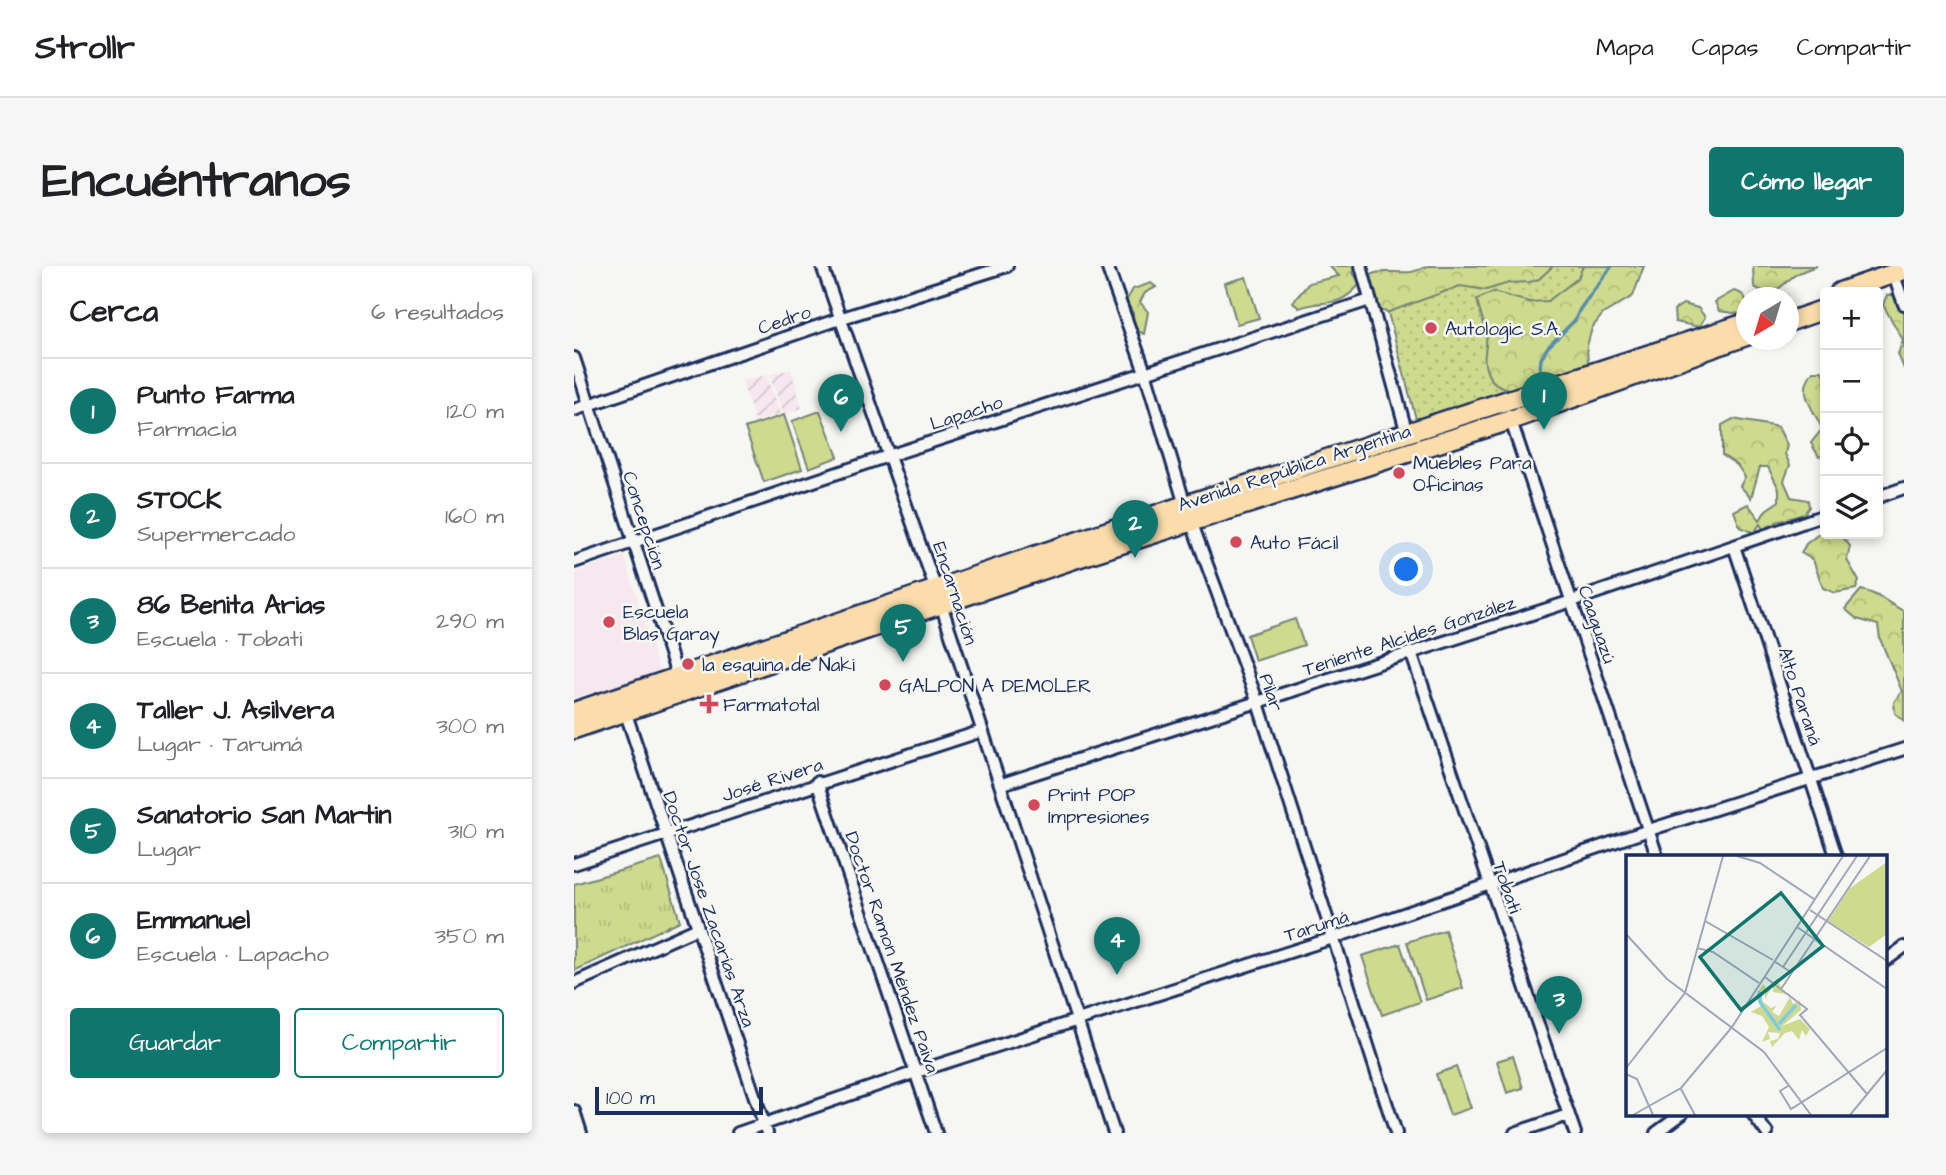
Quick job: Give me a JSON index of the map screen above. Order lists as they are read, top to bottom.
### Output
{
  "streets": {
    "highway": ["Avenida República Argentina"],
    "street": [
      "Cedro",
      "Lapacho",
      "Concepción",
      "Encarnación",
      "Caaguazú",
      "Teniente Alcides González",
      "Pilar",
      "Alto Paraná",
      "José Rivera",
      "Tobati",
      "Doctor Jose Zacarías Arza",
      "Tarumá",
      "Doctor Ramon Méndez Paiva"
    ]
  },
  "crossings": [
    ["Cedro", "Concepción"],
    ["Cedro", "Encarnación"],
    ["Lapacho", "Concepción"],
    ["Lapacho", "Encarnación"],
    ["Lapacho", "Pilar"],
    ["Avenida República Argentina", "Concepción"],
    ["Avenida República Argentina", "Encarnación"],
    ["Avenida República Argentina", "Caaguazú"],
    ["Avenida República Argentina", "Pilar"],
    ["Avenida República Argentina", "Doctor Jose Zacarías Arza"],
    ["Encarnación", "Teniente Alcides González"],
    ["Encarnación", "José Rivera"],
    ["Encarnación", "Tarumá"],
    ["Caaguazú", "Teniente Alcides González"],
    ["Caaguazú", "Tarumá"],
    ["Teniente Alcides González", "Pilar"],
    ["Teniente Alcides González", "Alto Paraná"],
    ["Teniente Alcides González", "Tobati"],
    ["Pilar", "Tarumá"],
    ["Alto Paraná", "Tarumá"],
    ["José Rivera", "Doctor Jose Zacarías Arza"],
    ["José Rivera", "Doctor Ramon Méndez Paiva"],
    ["Tobati", "Tarumá"],
    ["Doctor Jose Zacarías Arza", "Tarumá"],
    ["Tarumá", "Doctor Ramon Méndez Paiva"]
  ],
  "places": {
    "other": [
      "Autologic S.A.",
      "Muebles Para Oficinas",
      "Auto Fácil",
      "Escuela Blas Garay",
      "la esquina de Naki",
      "GALPON A DEMOLER",
      "Print POP Impresiones"
    ],
    "health": ["Farmatotal"]
  },
  "scale_bar": "100 m",
  "north": "bottom left",
  "page": {
    "header": "Strollr",
    "nav": ["Mapa", "Capas", "Compartir"],
    "buttons": [
      "Cómo llegar",
      ["Guardar", "Compartir"]
    ],
    "title": "Encuéntranos",
    "heading": ["Cerca", "6 resultados"],
    "map_buttons": ["+", "−"],
    "list": [
      {
        "mark": "1",
        "name": "Punto Farma",
        "note": "Farmacia",
        "value": "120 m"
      },
      {
        "mark": "2",
        "name": "STOCK",
        "note": "Supermercado",
        "value": "160 m"
      },
      {
        "mark": "3",
        "name": "86 Benita Arias",
        "note": "Escuela · Tobati",
        "value": "290 m"
      },
      {
        "mark": "4",
        "name": "Taller J. Asilvera",
        "note": "Lugar · Tarumá",
        "value": "300 m"
      },
      {
        "mark": "5",
        "name": "Sanatorio San Martin",
        "note": "Lugar",
        "value": "310 m"
      },
      {
        "mark": "6",
        "name": "Emmanuel",
        "note": "Escuela · Lapacho",
        "value": "350 m"
      }
    ],
    "pins": [
      "1",
      "6",
      "2",
      "5",
      "4",
      "3"
    ],
    "scale": "100 m"
  }
}
